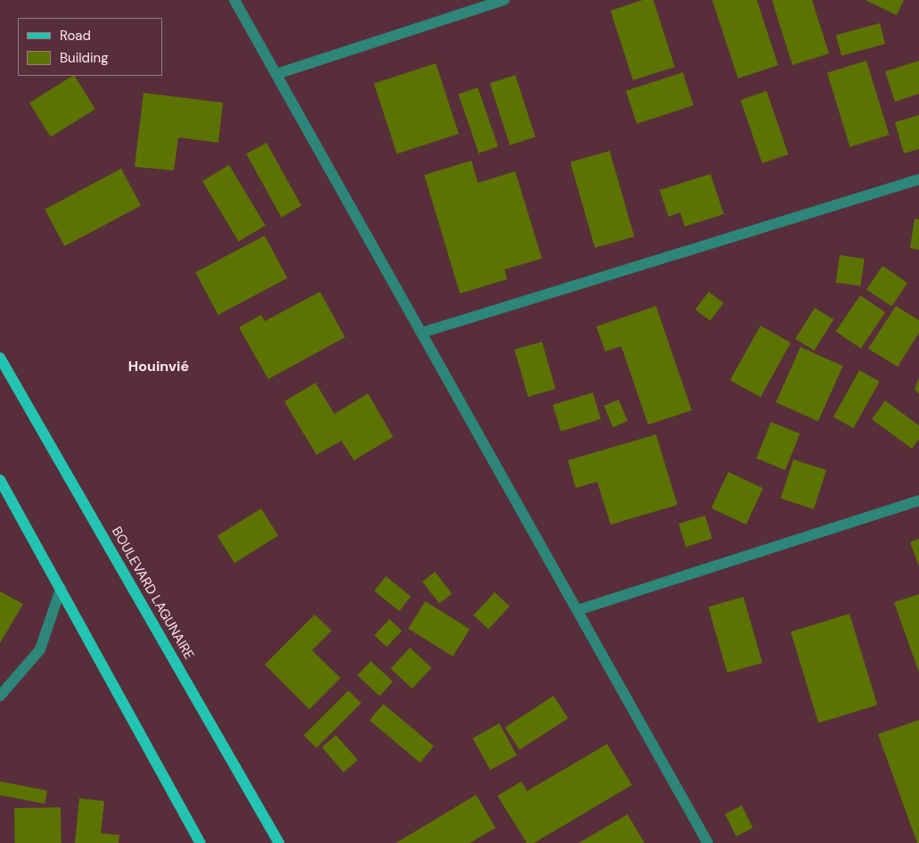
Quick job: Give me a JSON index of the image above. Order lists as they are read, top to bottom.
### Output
{
  "streets": {
    "main road": ["BOULEVARD LAGUNAIRE"]
  },
  "districts": ["Houinvié"],
  "legend": ["Road", "Building"]
}
